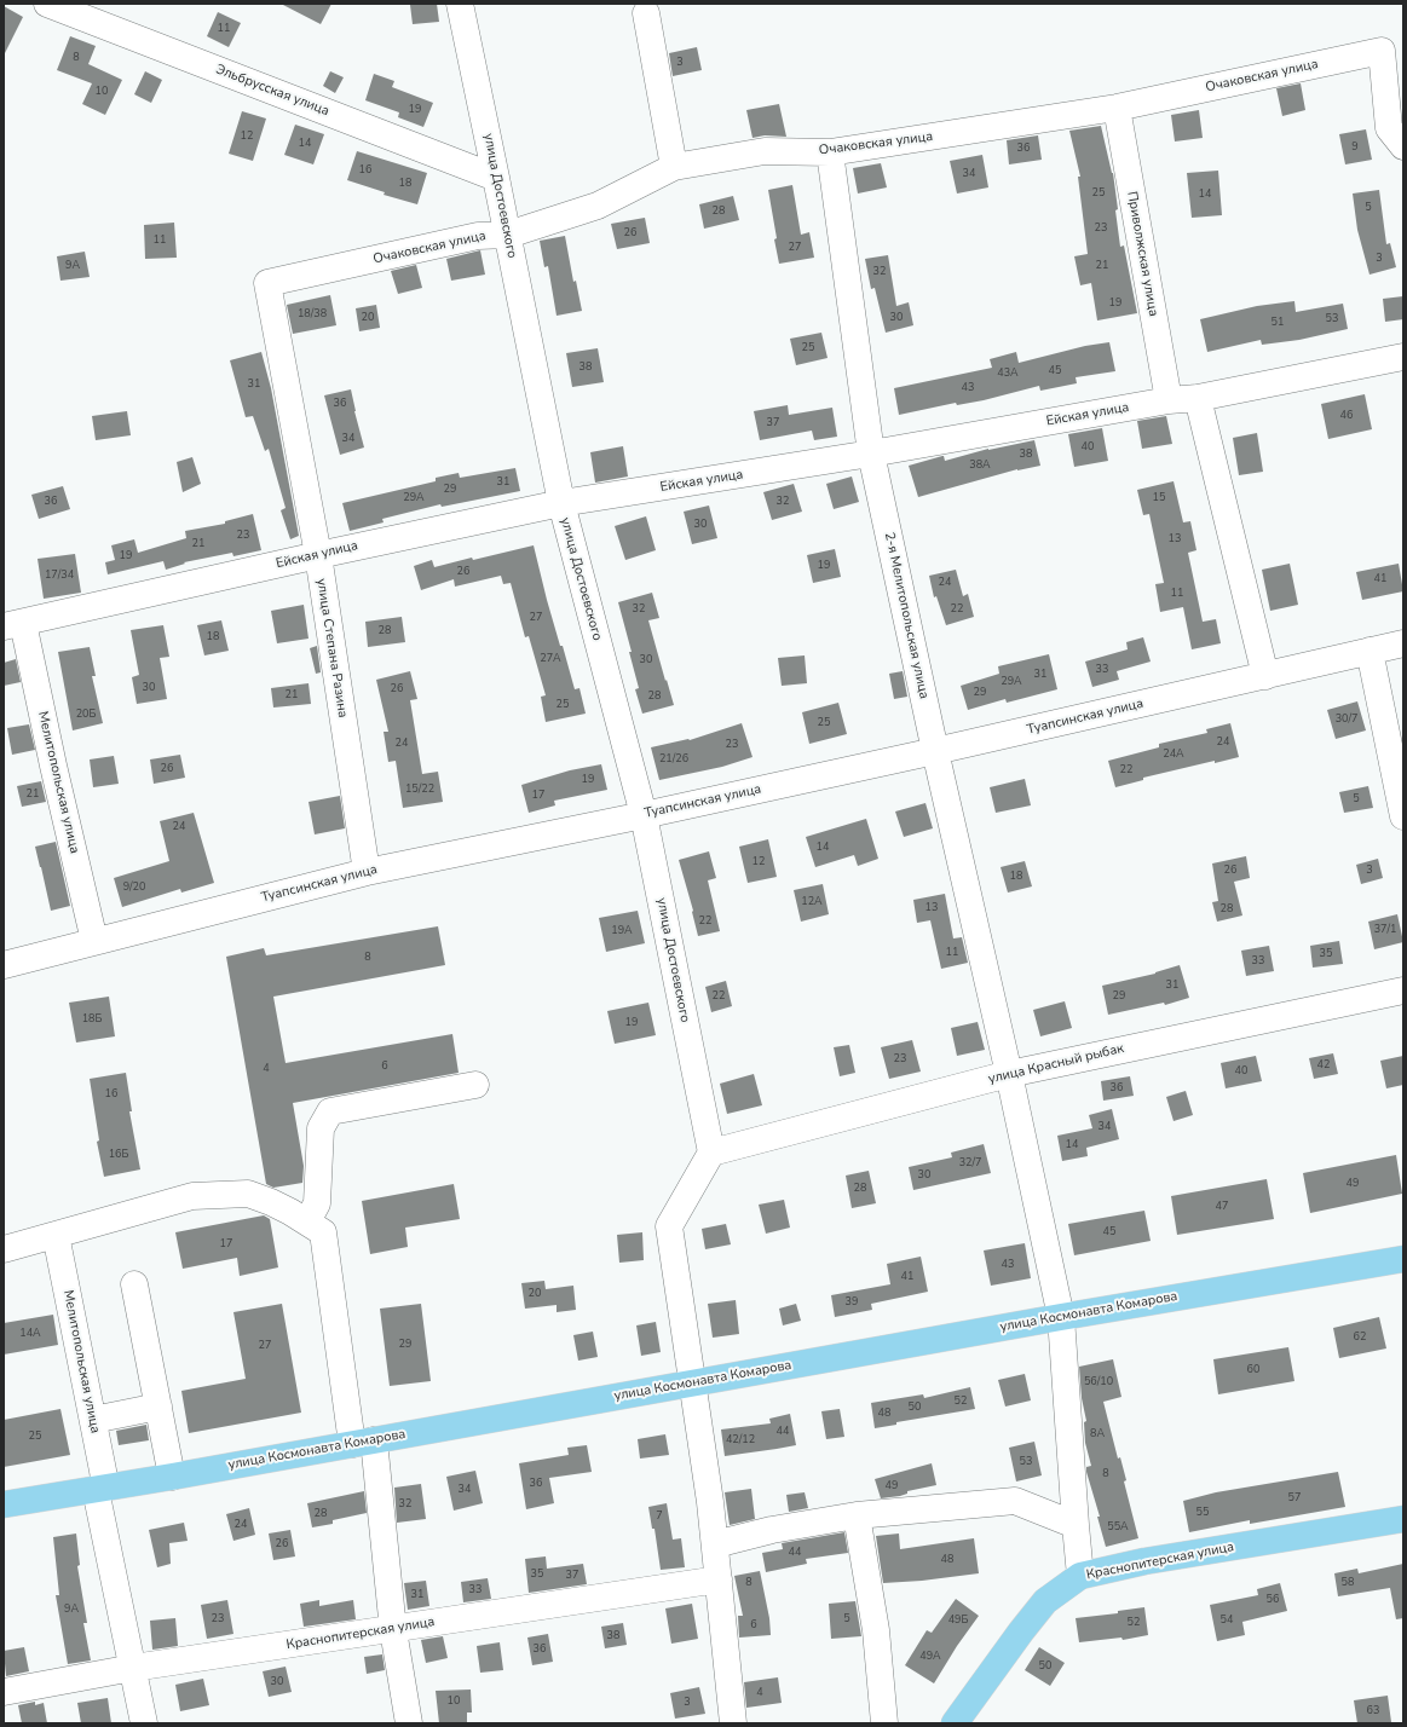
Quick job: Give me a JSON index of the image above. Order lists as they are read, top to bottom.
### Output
{
  "streets": {
    "main road": ["улица Космонавта Комарова", "Краснопитерская улица"],
    "street": [
      "Очаковская улица",
      "Эльбрусская улица",
      "улица Достоевского",
      "Приволжская улица",
      "Ейская улица",
      "2-я Мелитопольская улица",
      "улица Степана Разина",
      "Туапсинская улица",
      "Мелитопольская улица",
      "улица Красный рыбак"
    ]
  },
  "crossings": [
    ["Очаковская улица", "улица Достоевского"],
    ["Очаковская улица", "Приволжская улица"],
    ["Очаковская улица", "2-я Мелитопольская улица"],
    ["Очаковская улица", "улица Степана Разина"],
    ["Эльбрусская улица", "улица Достоевского"],
    ["улица Достоевского", "Ейская улица"],
    ["улица Достоевского", "Туапсинская улица"],
    ["улица Достоевского", "улица Красный рыбак"],
    ["Приволжская улица", "Ейская улица"],
    ["Ейская улица", "2-я Мелитопольская улица"],
    ["Ейская улица", "улица Степана Разина"],
    ["Ейская улица", "Мелитопольская улица"],
    ["2-я Мелитопольская улица", "Туапсинская улица"],
    ["2-я Мелитопольская улица", "улица Красный рыбак"],
    ["2-я Мелитопольская улица", "улица Космонавта Комарова"],
    ["2-я Мелитопольская улица", "Краснопитерская улица"],
    ["улица Степана Разина", "Туапсинская улица"],
    ["Туапсинская улица", "Мелитопольская улица"],
    ["Мелитопольская улица", "улица Космонавта Комарова"],
    ["Мелитопольская улица", "Краснопитерская улица"]
  ],
  "house_numbers": [
    "11",
    "8",
    "3",
    "10",
    "19",
    "12",
    "14",
    "9",
    "36",
    "16",
    "34",
    "18",
    "25",
    "14",
    "5",
    "28",
    "23",
    "26",
    "11",
    "27",
    "3",
    "9А",
    "21",
    "32",
    "19",
    "18/38",
    "20",
    "30",
    "53",
    "51",
    "25",
    "38",
    "45",
    "43А",
    "31",
    "43",
    "36",
    "46",
    "37",
    "34",
    "40",
    "38",
    "38А",
    "31",
    "29",
    "29А",
    "15",
    "36",
    "32",
    "30",
    "23",
    "13",
    "21",
    "19",
    "19",
    "26",
    "17/34",
    "41",
    "24",
    "11",
    "32",
    "22",
    "27",
    "28",
    "18",
    "27А",
    "30",
    "33",
    "31",
    "29А",
    "30",
    "26",
    "29",
    "21",
    "28",
    "25",
    "20Б",
    "30/7",
    "25",
    "24",
    "24",
    "23",
    "24А",
    "21/26",
    "26",
    "22",
    "19",
    "15/22",
    "21",
    "17",
    "5",
    "24",
    "14",
    "12",
    "26",
    "3",
    "18",
    "9/20",
    "12А",
    "13",
    "28",
    "22",
    "37/1",
    "19А",
    "11",
    "35",
    "8",
    "33",
    "31",
    "22",
    "29",
    "18Б",
    "19",
    "23",
    "42",
    "6",
    "4",
    "40",
    "36",
    "16",
    "34",
    "14",
    "16Б",
    "32/7",
    "30",
    "49",
    "28",
    "47",
    "45",
    "17",
    "43",
    "41",
    "20",
    "39",
    "14А",
    "62",
    "29",
    "27",
    "60",
    "56/10",
    "52",
    "50",
    "48",
    "44",
    "8А",
    "25",
    "42/12",
    "53",
    "8",
    "36",
    "49",
    "34",
    "57",
    "32",
    "55",
    "28",
    "7",
    "24",
    "55А",
    "26",
    "44",
    "48",
    "35",
    "37",
    "8",
    "58",
    "33",
    "31",
    "56",
    "9А",
    "23",
    "5",
    "49Б",
    "54",
    "52",
    "6",
    "38",
    "36",
    "49А",
    "50",
    "30",
    "4",
    "10",
    "3",
    "63"
  ]
}
